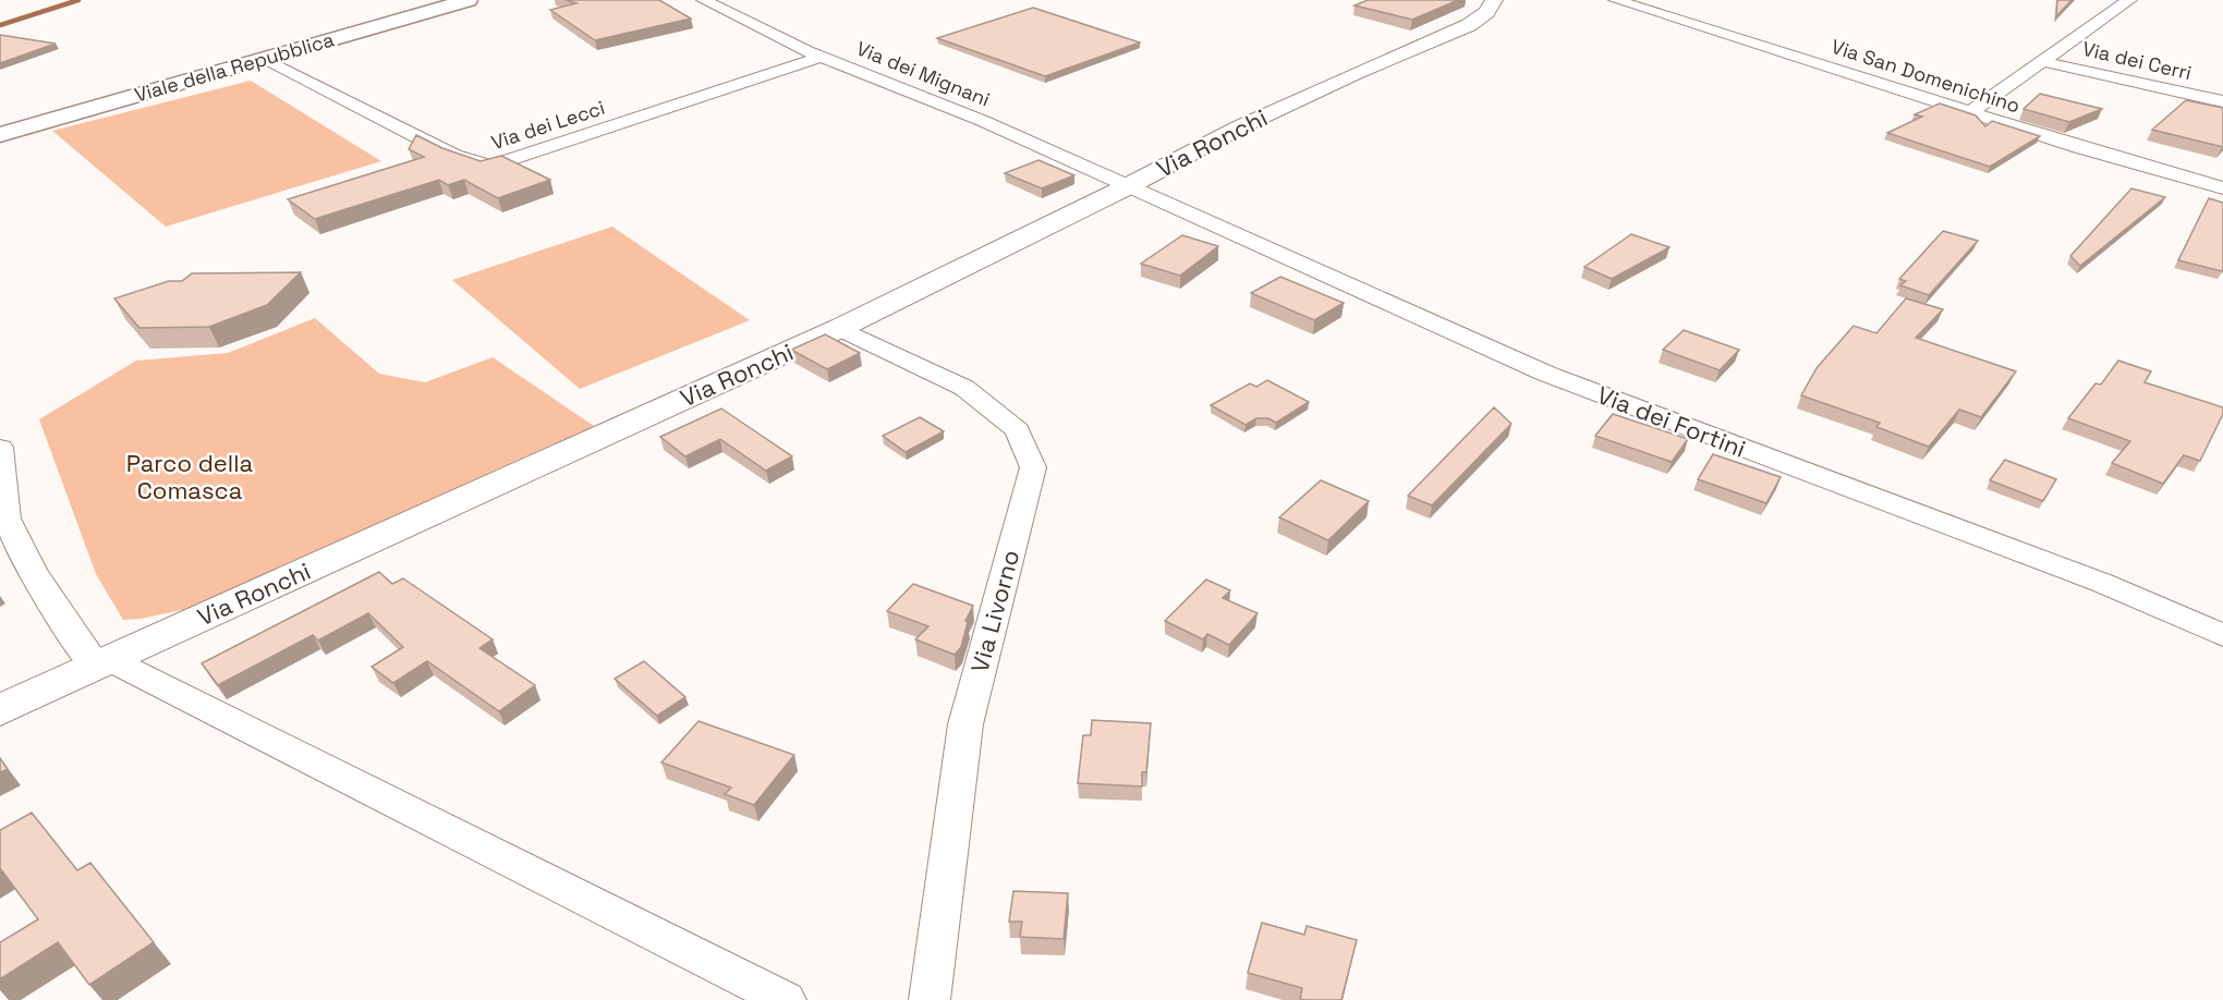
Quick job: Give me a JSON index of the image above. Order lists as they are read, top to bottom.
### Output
{
  "streets": {
    "main road": ["Viale della Repubblica"],
    "street": [
      "Via dei Cerri",
      "Via dei Mignani",
      "Via San Domenichino",
      "Via dei Lecci",
      "Via Ronchi",
      "Via dei Fortini",
      "Via Livorno"
    ]
  },
  "crossings": [
    ["Viale della Repubblica", "Via dei Lecci"],
    ["Via dei Mignani", "Via dei Lecci"],
    ["Via dei Mignani", "Via Ronchi"],
    ["Via dei Mignani", "Via dei Fortini"],
    ["Via Ronchi", "Via dei Fortini"],
    ["Via Ronchi", "Via Livorno"]
  ],
  "parks": ["Parco della Comasca"]
}
